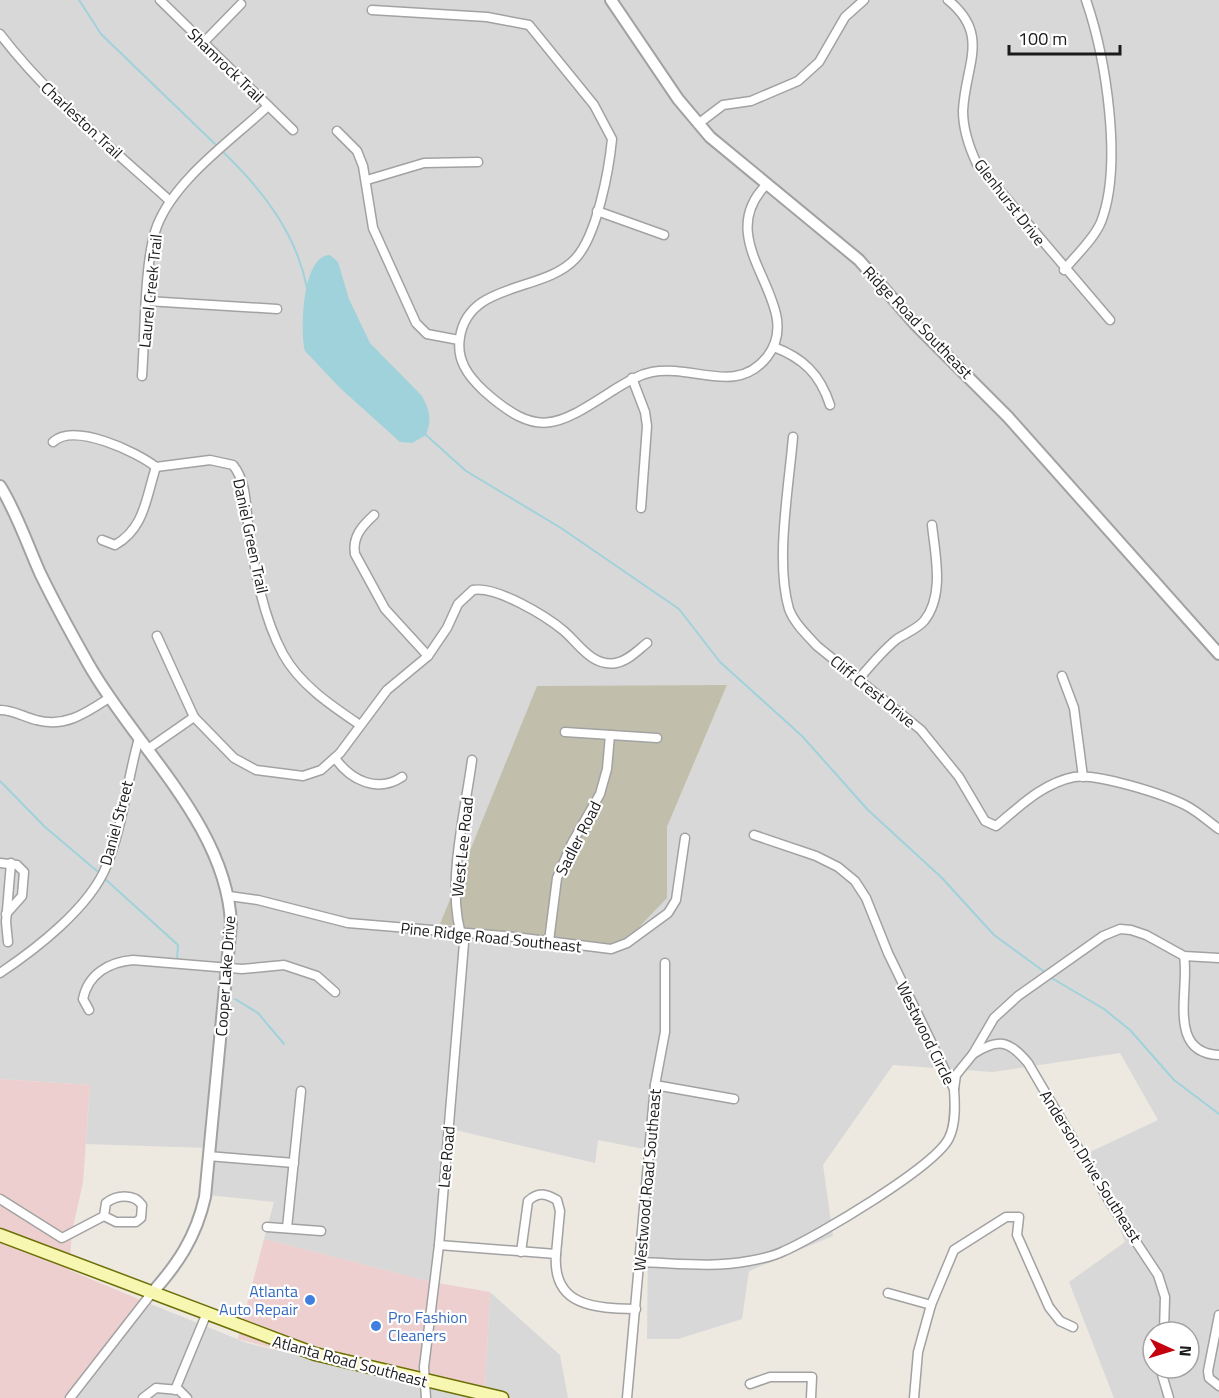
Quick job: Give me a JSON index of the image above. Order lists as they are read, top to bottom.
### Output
{
  "streets": {
    "main road": ["Atlanta Road Southeast"],
    "street": [
      "Shamrock Trail",
      "Charleston Trail",
      "Glenhurst Drive",
      "Laurel Creek Trail",
      "Ridge Road Southeast",
      "Daniel Green Trail",
      "Cliff Crest Drive",
      "Daniel Street",
      "Sadler Road",
      "West Lee Road",
      "Pine Ridge Road Southeast",
      "Cooper Lake Drive",
      "Westwood Circle",
      "Lee Road",
      "Anderson Drive Southeast",
      "Westwood Road Southeast"
    ]
  },
  "crossings": [
    ["Shamrock Trail", "Laurel Creek Trail"],
    ["Charleston Trail", "Laurel Creek Trail"],
    ["Daniel Street", "Cooper Lake Drive"],
    ["Sadler Road", "Pine Ridge Road Southeast"],
    ["West Lee Road", "Pine Ridge Road Southeast"],
    ["West Lee Road", "Lee Road"],
    ["Pine Ridge Road Southeast", "Cooper Lake Drive"],
    ["Pine Ridge Road Southeast", "Lee Road"],
    ["Cooper Lake Drive", "Atlanta Road Southeast"],
    ["Westwood Circle", "Westwood Road Southeast"],
    ["Lee Road", "Atlanta Road Southeast"]
  ],
  "places": ["Atlanta Auto Repair", "Pro Fashion Cleaners"],
  "scale_bar": "100 m",
  "north": "right"
}
